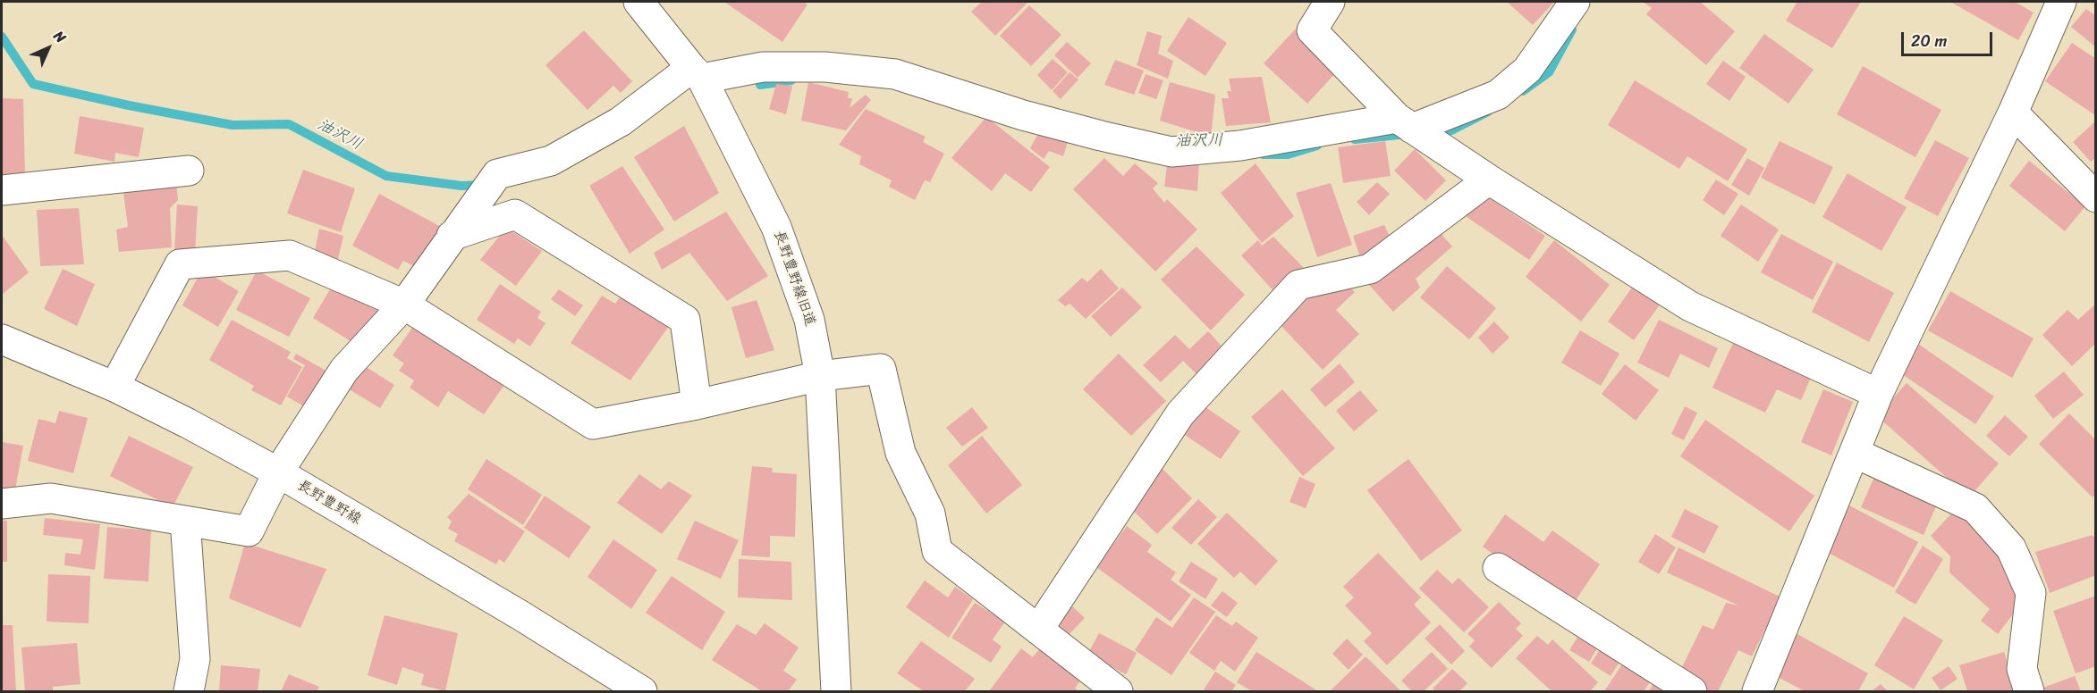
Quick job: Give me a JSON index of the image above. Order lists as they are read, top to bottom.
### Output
{
  "streets": {
    "street": ["長野豊野線旧道", "長野豊野線"]
  },
  "water": ["油沢川"],
  "scale_bar": "20 m",
  "north": "top right"
}
